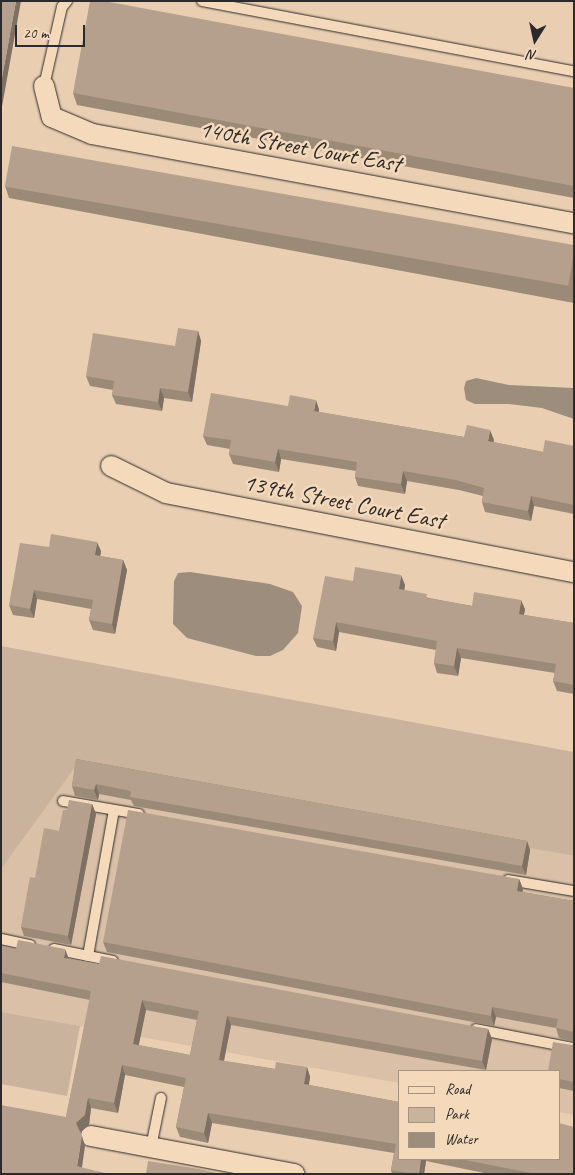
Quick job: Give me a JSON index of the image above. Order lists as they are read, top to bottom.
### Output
{
  "streets": {
    "street": ["140th Street Court East", "139th Street Court East"]
  },
  "legend": ["Road", "Park", "Water"],
  "scale_bar": "20 m",
  "north": "bottom"
}
